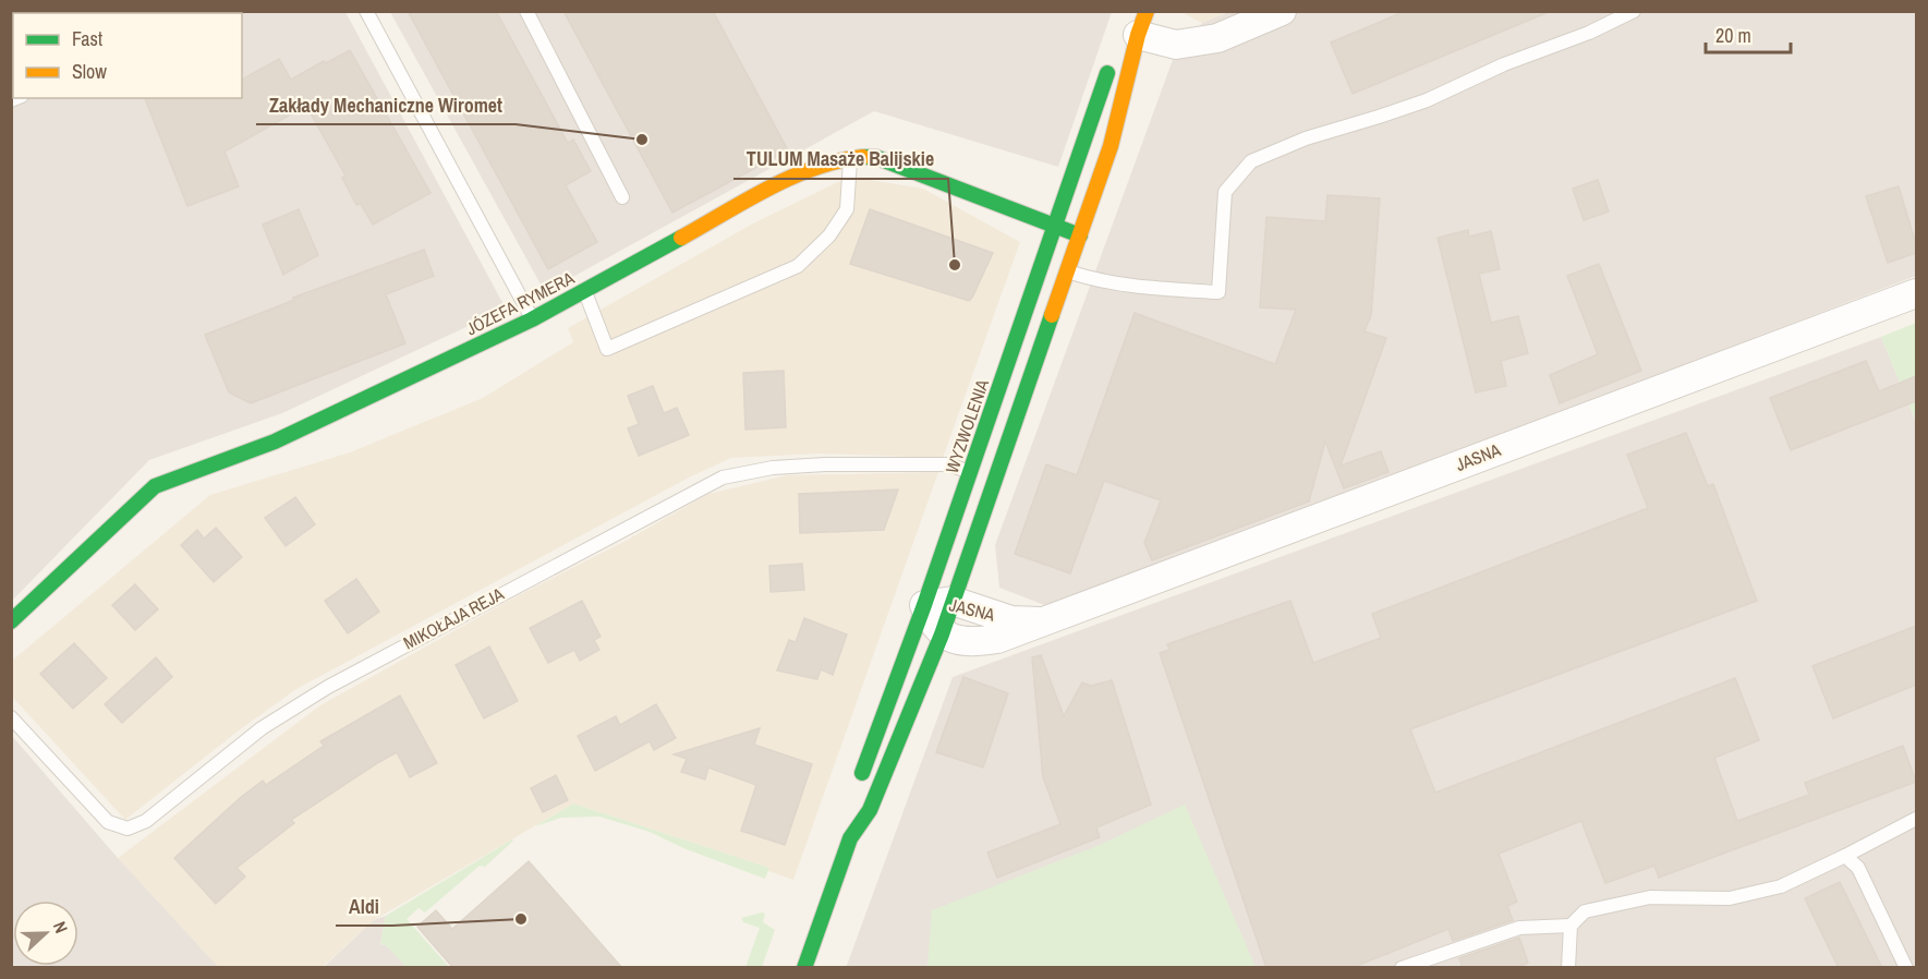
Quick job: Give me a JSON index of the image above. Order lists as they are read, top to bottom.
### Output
{
  "streets": {
    "street": ["JÓZEFA RYMERA", "WYZWOLENIA", "JASNA"],
    "lane": ["MIKOŁAJA REJA"]
  },
  "crossings": [
    ["JÓZEFA RYMERA", "WYZWOLENIA"],
    ["WYZWOLENIA", "JASNA"],
    ["WYZWOLENIA", "MIKOŁAJA REJA"]
  ],
  "places": ["Zakłady Mechaniczne Wiromet", "TULUM Masaże Balijskie", "Aldi"],
  "legend": ["Fast", "Slow"],
  "scale_bar": "20 m",
  "north": "right"
}
